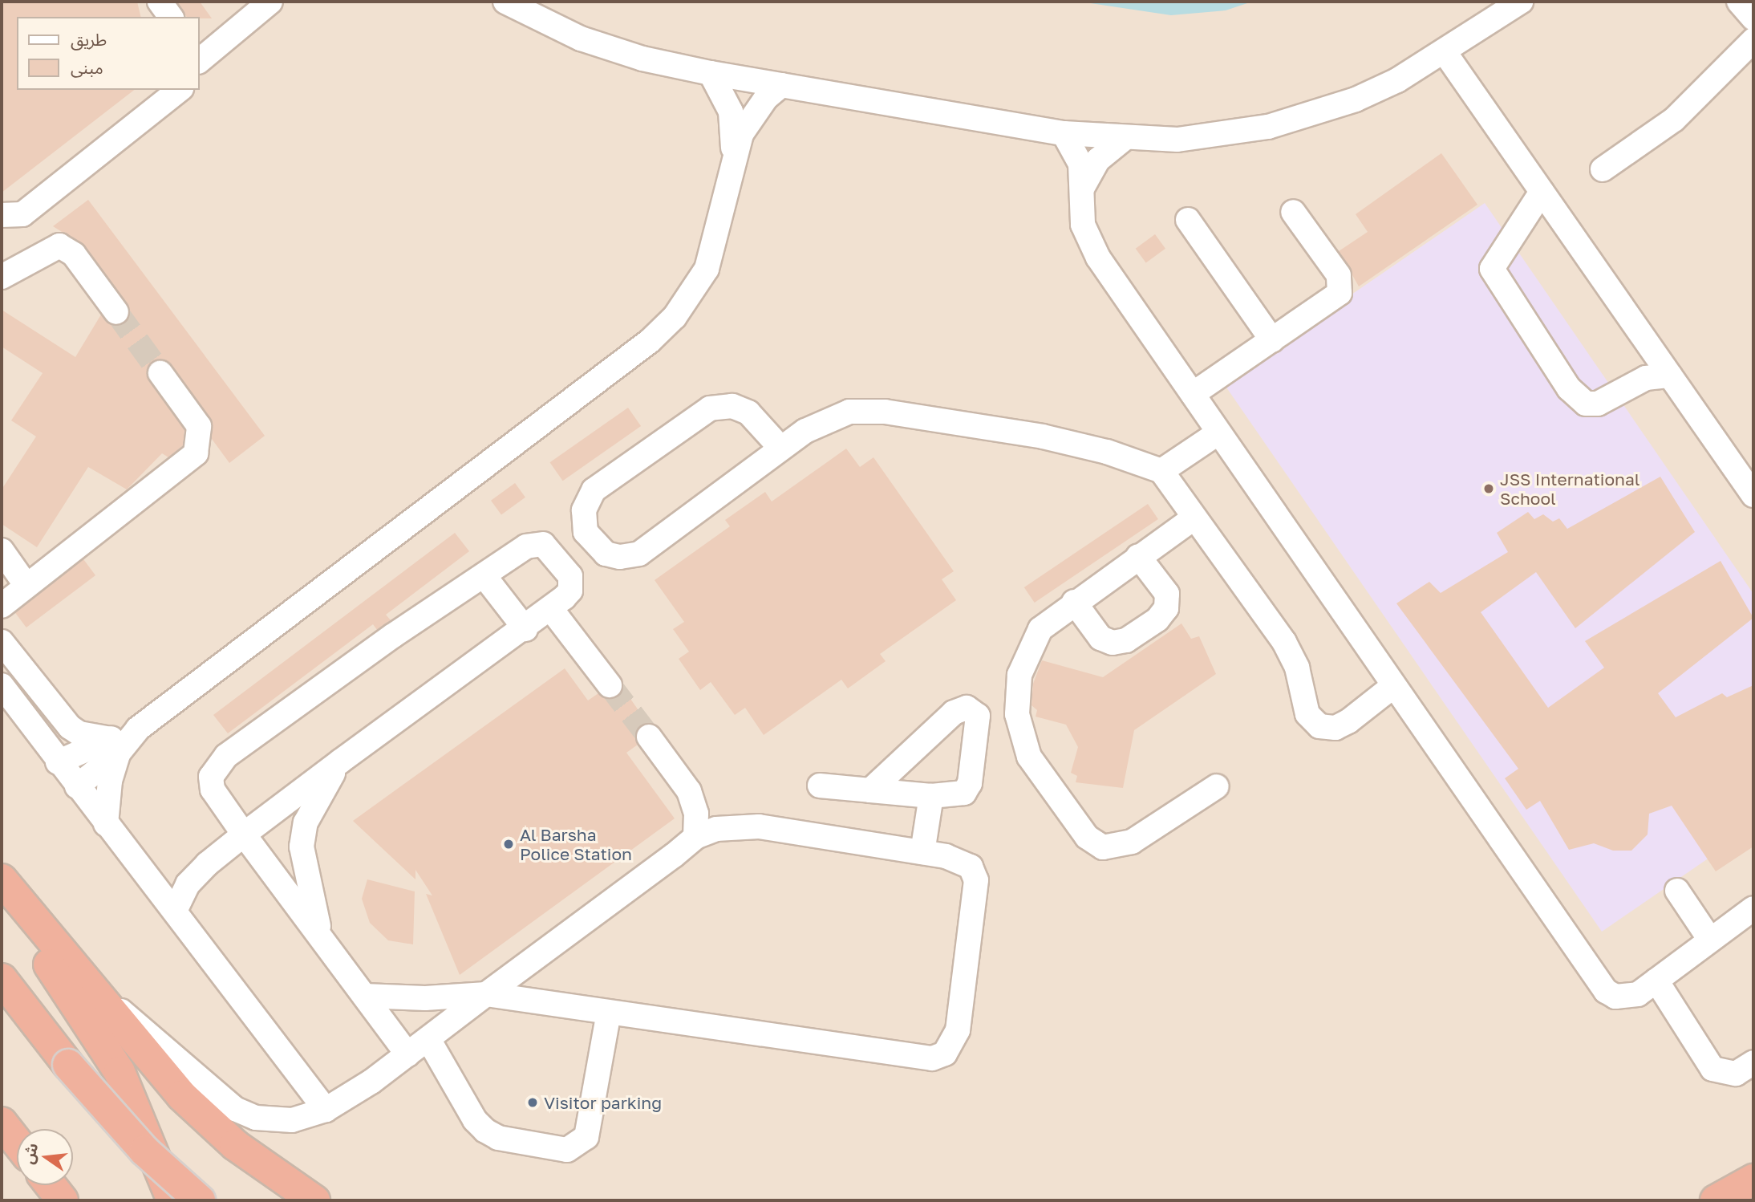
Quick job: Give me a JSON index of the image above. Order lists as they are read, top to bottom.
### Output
{
  "places": ["JSS International School", "Al Barsha Police Station", "Visitor parking"],
  "legend": ["طريق", "مبنى"],
  "north": "left"
}
